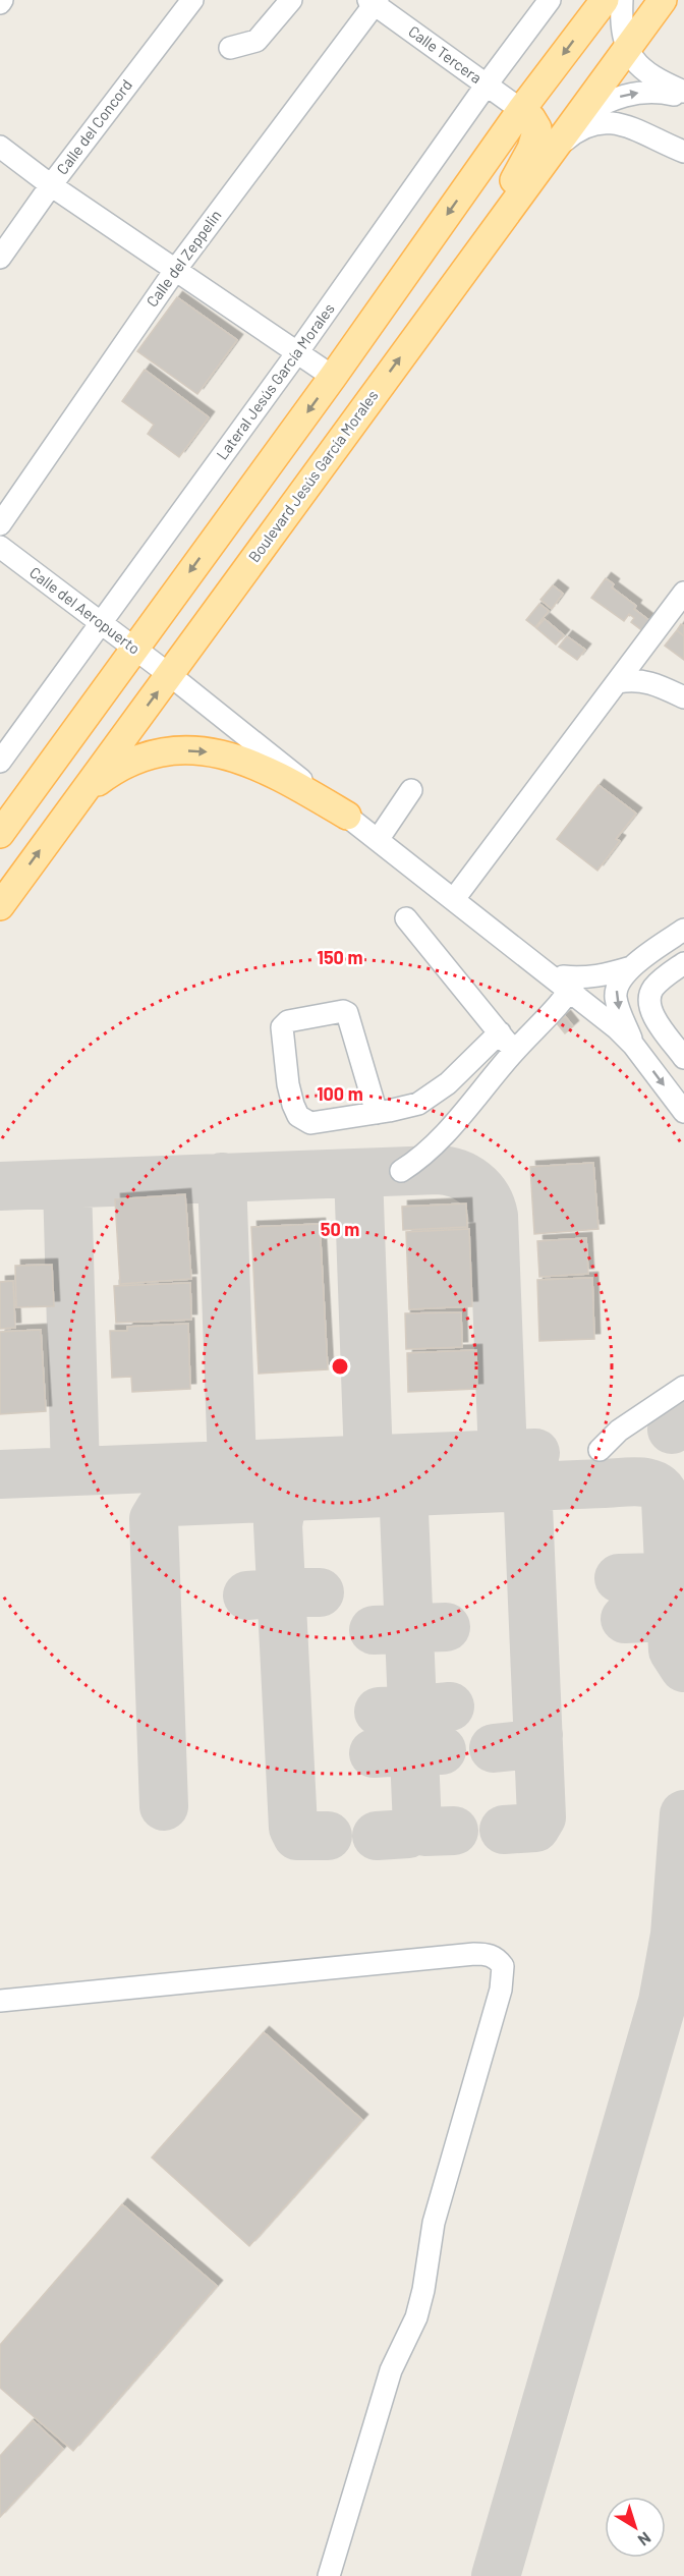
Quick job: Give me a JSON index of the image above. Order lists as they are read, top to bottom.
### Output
{
  "streets": {
    "main road": ["Boulevard Jesús García Morales"],
    "street": [
      "Calle Tercera",
      "Calle del Concord",
      "Calle del Zeppelin",
      "Lateral Jesús García Morales",
      "Calle del Aeropuerto"
    ]
  },
  "crossings": [
    ["Calle Tercera", "Calle del Zeppelin"],
    ["Calle Tercera", "Lateral Jesús García Morales"],
    ["Lateral Jesús García Morales", "Calle del Aeropuerto"],
    ["Boulevard Jesús García Morales", "Calle del Aeropuerto"]
  ],
  "north": "bottom right",
  "rings": ["150 m", "100 m", "50 m"]
}
